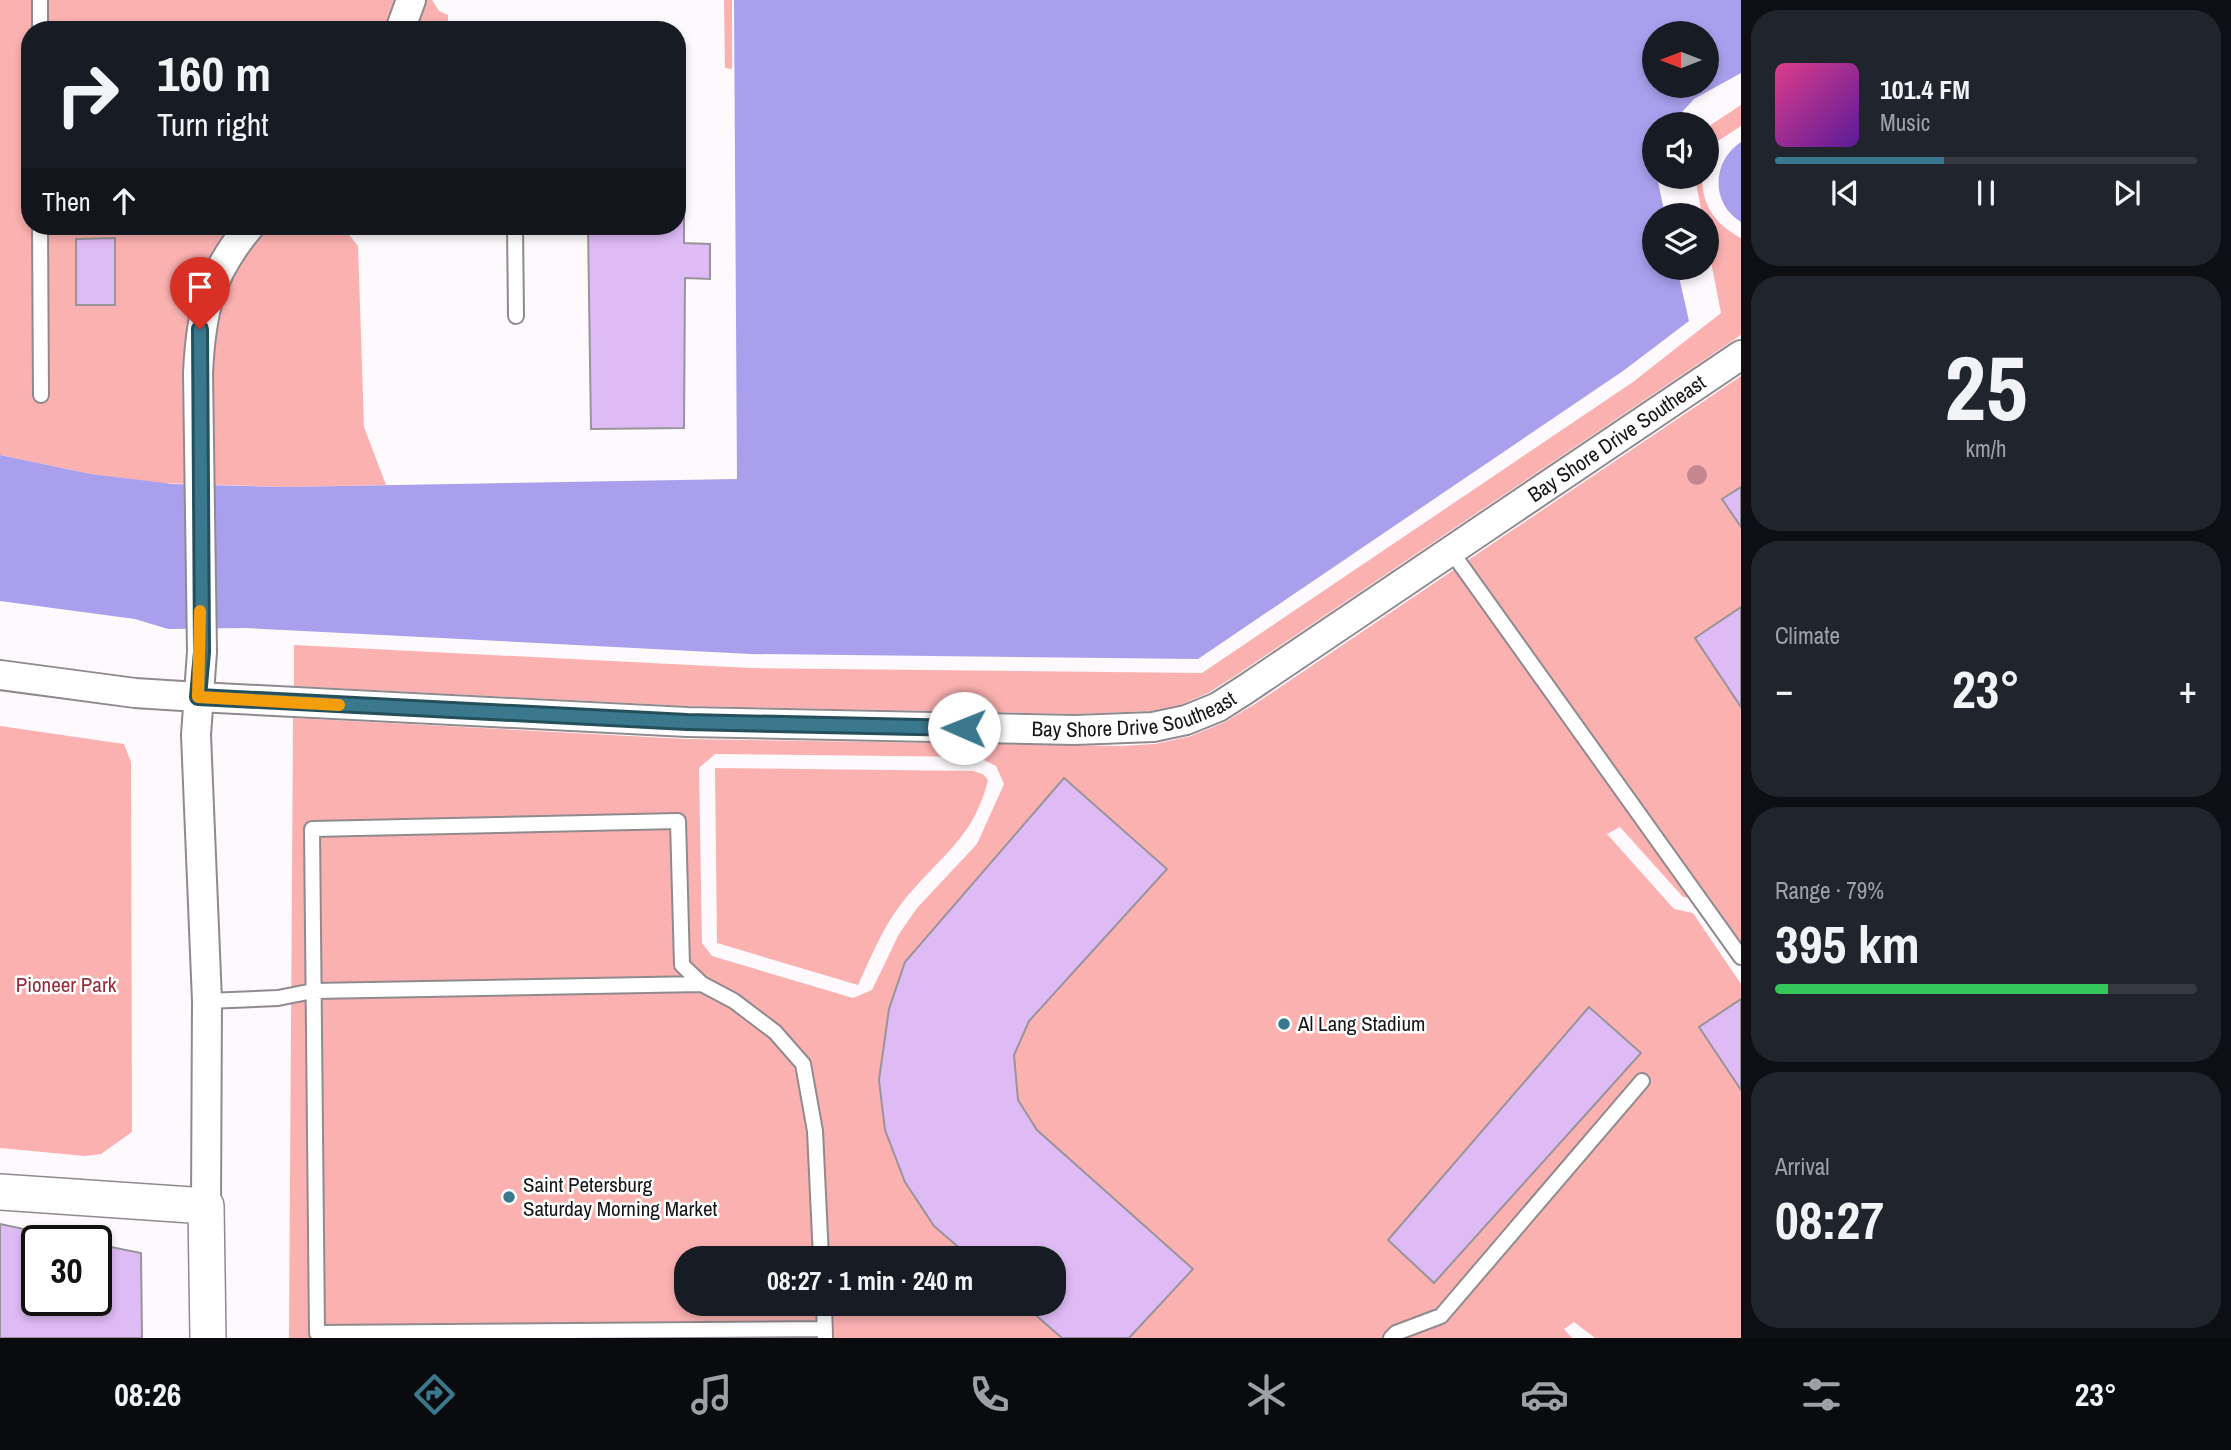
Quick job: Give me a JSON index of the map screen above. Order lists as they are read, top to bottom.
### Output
{
  "streets": {
    "street": ["Bay Shore Drive Southeast"]
  },
  "parks": ["Pioneer Park"],
  "places": ["Al Lang Stadium", "Saint Petersburg Saturday Morning Market"],
  "north": "left",
  "page": {
    "turn": ["160 m", "Turn right"],
    "song": ["101.4 FM", "Music"],
    "then": "Then",
    "tile": [
      ["25", "km/h"],
      "Climate",
      ["Range · 79%", "395 km"],
      ["Arrival", "08:27"]
    ],
    "heat": ["−", "23°", "+"],
    "limit": "30",
    "trip": "08:27 · 1 min · 240 m",
    "tabs": ["08:26", "23°"]
  }
}
